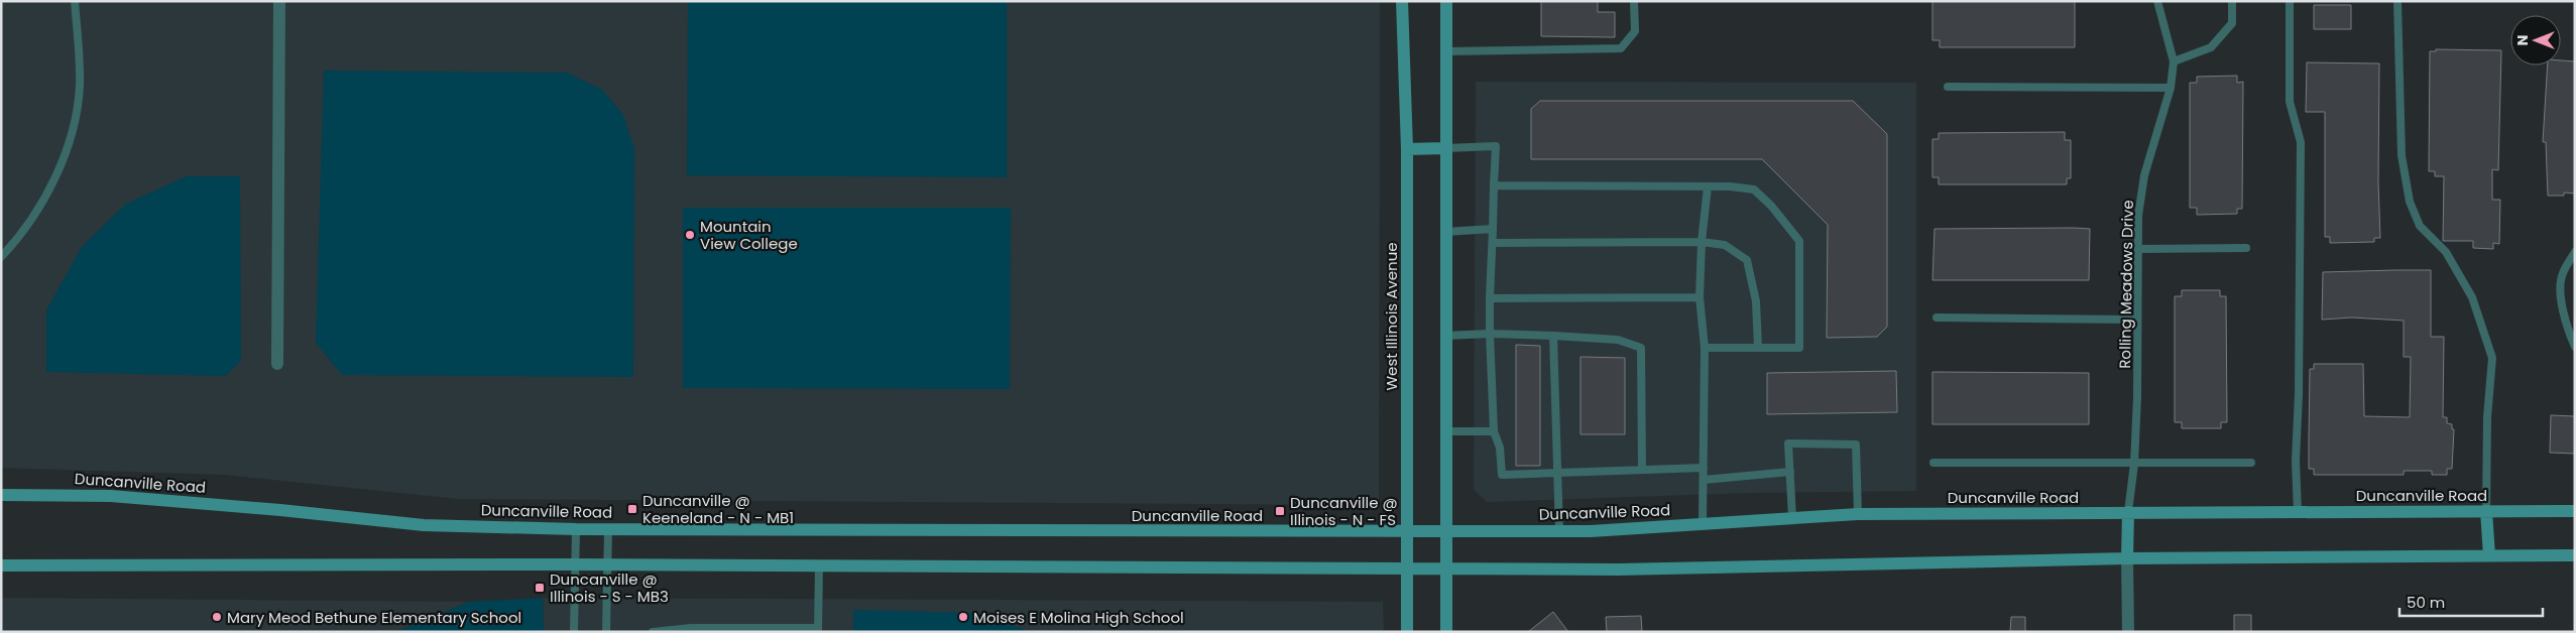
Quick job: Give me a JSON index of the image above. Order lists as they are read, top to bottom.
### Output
{
  "streets": {
    "main road": ["West Illinois Avenue", "Duncanville Road"],
    "lane": ["Rolling Meadows Drive"]
  },
  "crossings": [
    ["Rolling Meadows Drive", "Duncanville Road"],
    ["West Illinois Avenue", "Duncanville Road"]
  ],
  "places": {
    "other": ["Mountain View College", "Mary Meod Bethune Elementary School", "Moises E Molina High School"],
    "transit": ["Duncanville @ Keeneland - N - MB1", "Duncanville @ Illinois - N - FS", "Duncanville @ Illinois - S - MB3"]
  },
  "scale_bar": "50 m",
  "north": "left"
}
